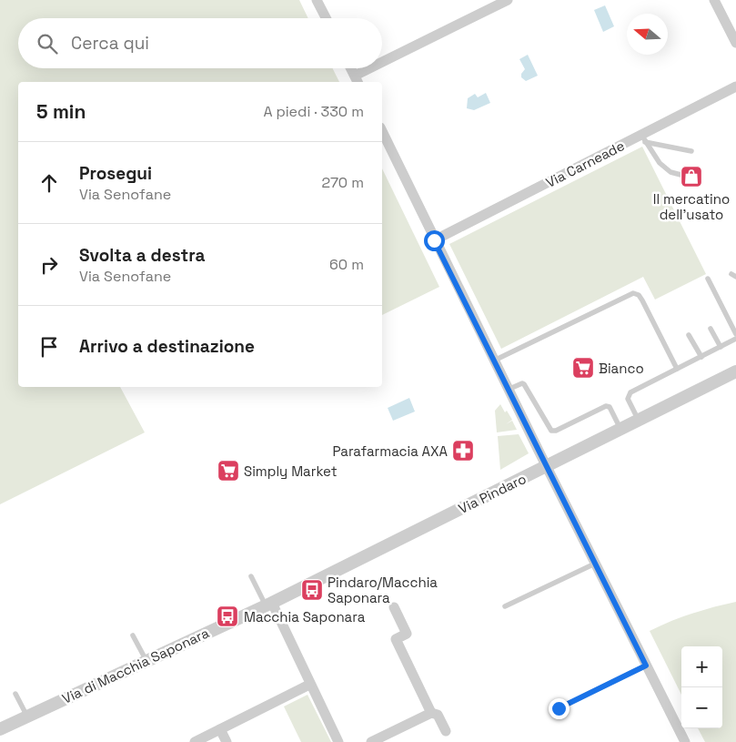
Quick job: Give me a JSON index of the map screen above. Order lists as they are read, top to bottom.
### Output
{
  "streets": {
    "street": ["Via Carneade", "Via Pindaro", "Via di Macchia Saponara"]
  },
  "crossings": [
    ["Via Pindaro", "Via di Macchia Saponara"]
  ],
  "places": {
    "shop": ["Il mercatino dell'usato"],
    "supermarket": ["Bianco", "Simply Market"],
    "pharmacy": ["Parafarmacia AXA"],
    "bus stop": ["Pindaro/Macchia Saponara", "Macchia Saponara"]
  },
  "north": "left",
  "page": {
    "search": "Cerca qui",
    "heading": ["5 min", "A piedi · 330 m"],
    "list": [
      ["Prosegui", "Via Senofane", "270 m"],
      ["Svolta a destra", "Via Senofane", "60 m"],
      "Arrivo a destinazione"
    ],
    "map_buttons": ["+", "−"]
  }
}
